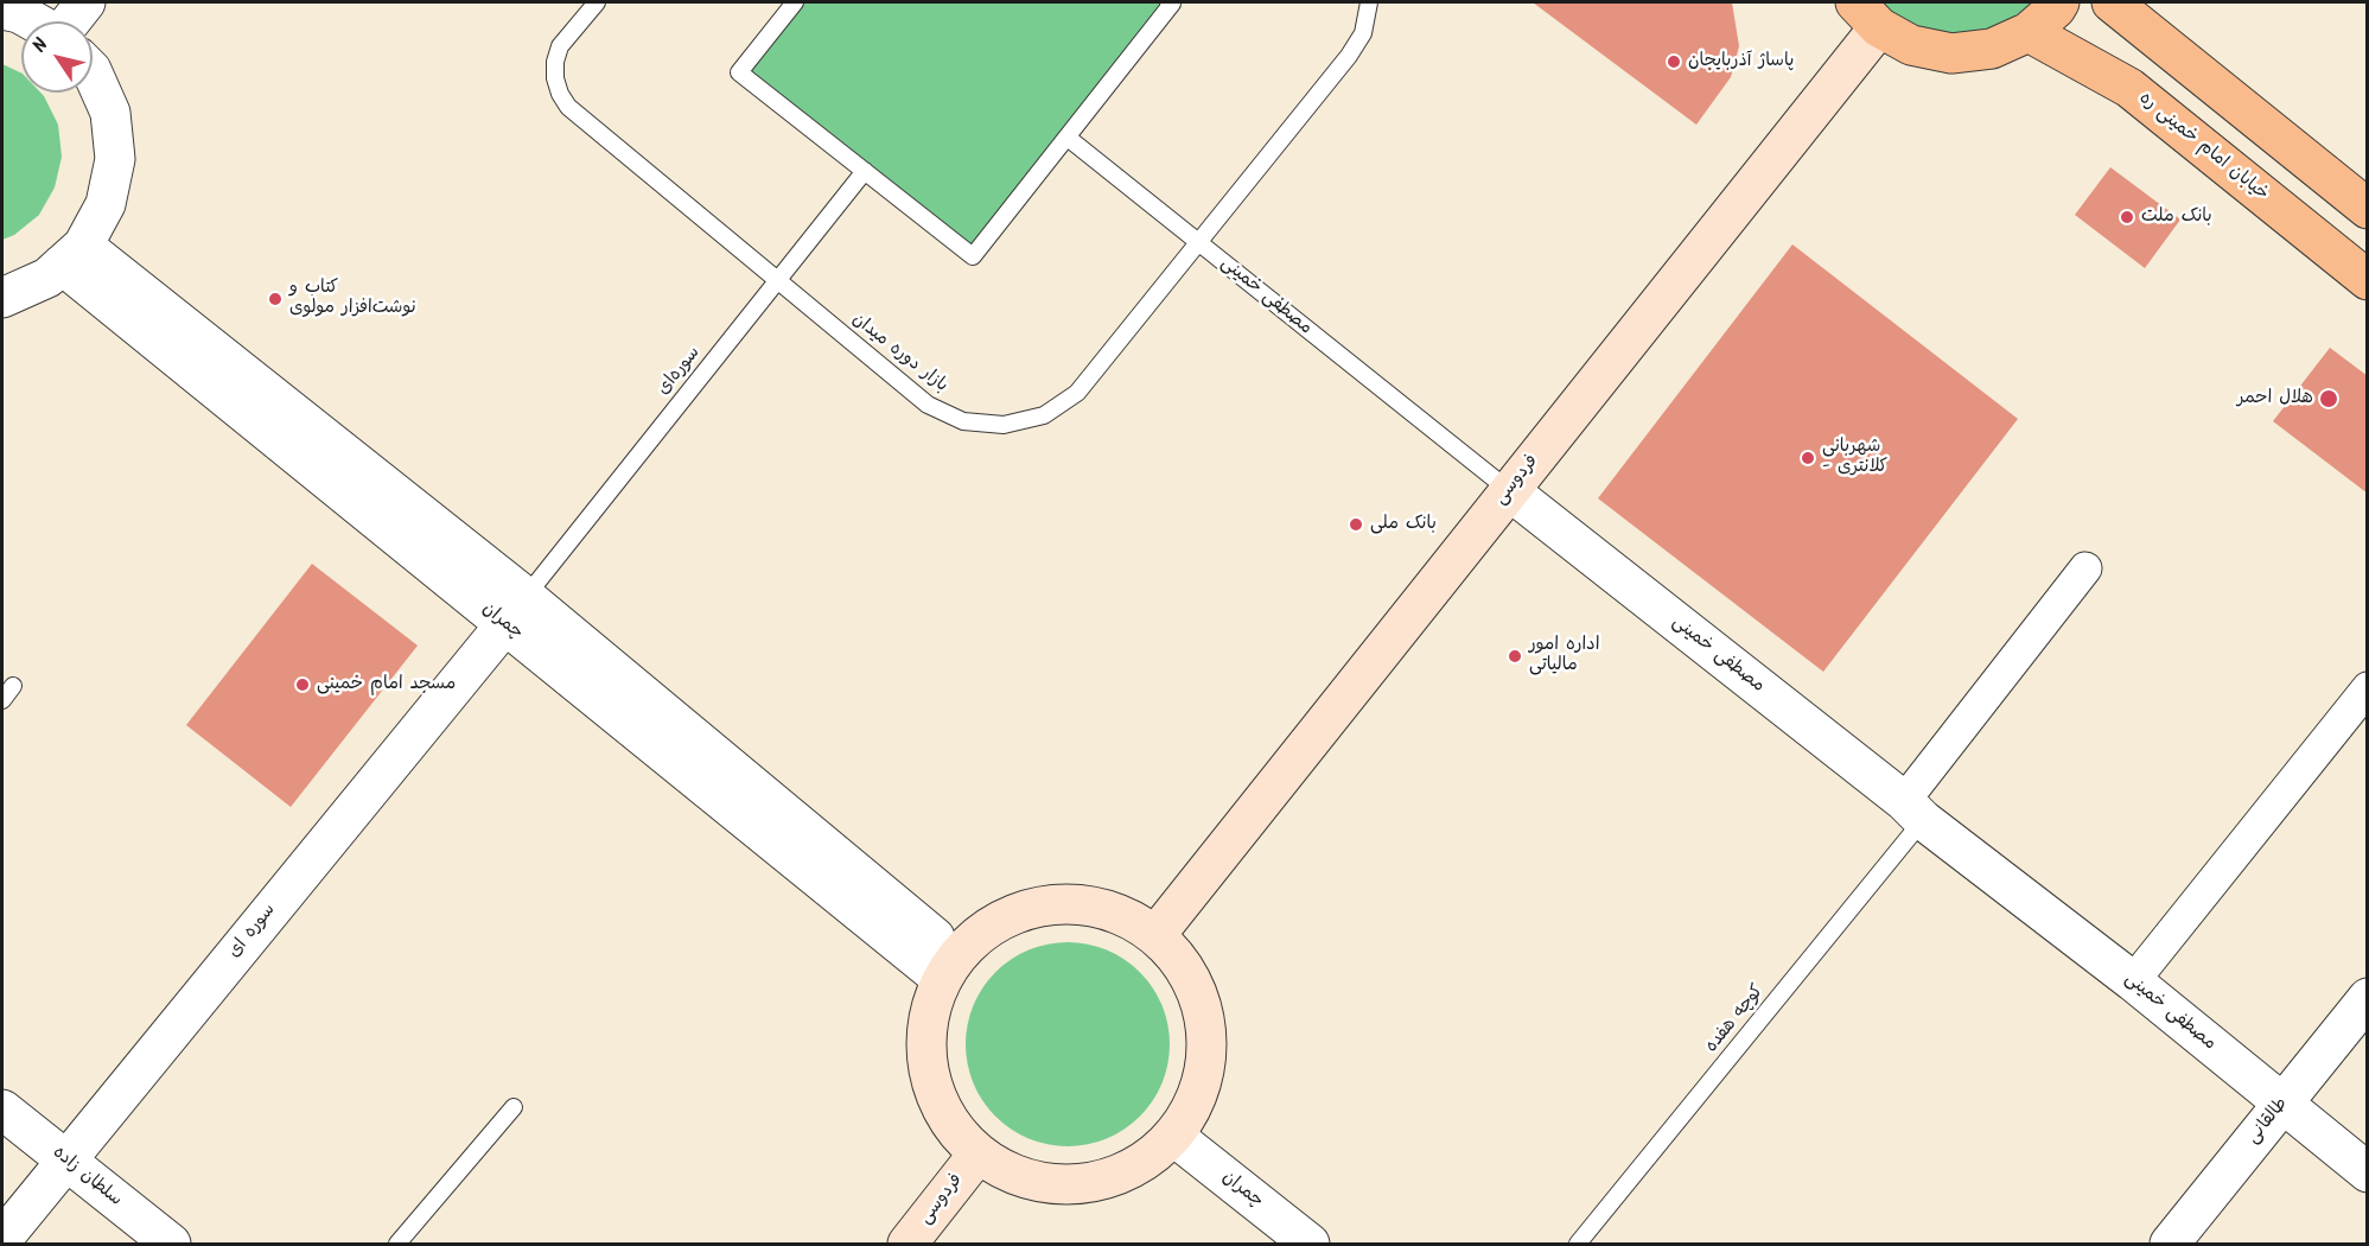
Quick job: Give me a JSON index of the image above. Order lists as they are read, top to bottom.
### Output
{
  "streets": {
    "main road": ["خیابان امام خمینی ره", "فردوسی"],
    "street": [
      "مصطفی خمینی",
      "چمران",
      "سوره ای",
      "طالقانی",
      "سلطان زاده"
    ],
    "lane": ["بازار دوره میدان", "سوره‌ای", "کوچه هفده"]
  },
  "crossings": [
    ["مصطفی خمینی", "بازار دوره میدان"],
    ["مصطفی خمینی", "فردوسی"],
    ["مصطفی خمینی", "کوچه هفده"],
    ["مصطفی خمینی", "طالقانی"],
    ["بازار دوره میدان", "سوره‌ای"],
    ["سوره‌ای", "چمران"],
    ["سوره‌ای", "سوره ای"],
    ["چمران", "سوره ای"],
    ["سوره ای", "سلطان زاده"]
  ],
  "places": [
    "پاساژ آذربایجان",
    "بانک ملت",
    "کتاب و نوشت‌افزار مولوی",
    "هلال احمر",
    "شهربانی - کلانتری",
    "بانک ملی",
    "اداره امور مالیاتی",
    "مسجد امام خمینی"
  ],
  "north": "top left"
}
